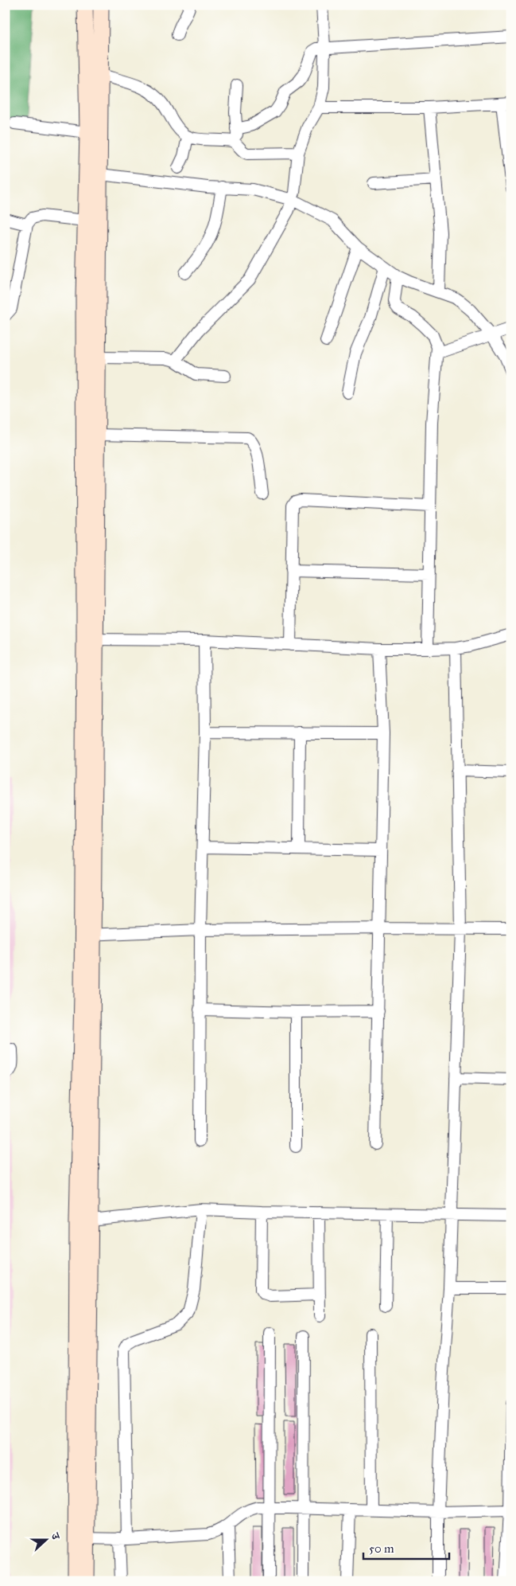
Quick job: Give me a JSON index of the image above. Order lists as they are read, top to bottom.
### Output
{
  "scale_bar": "50 m",
  "north": "right"
}
